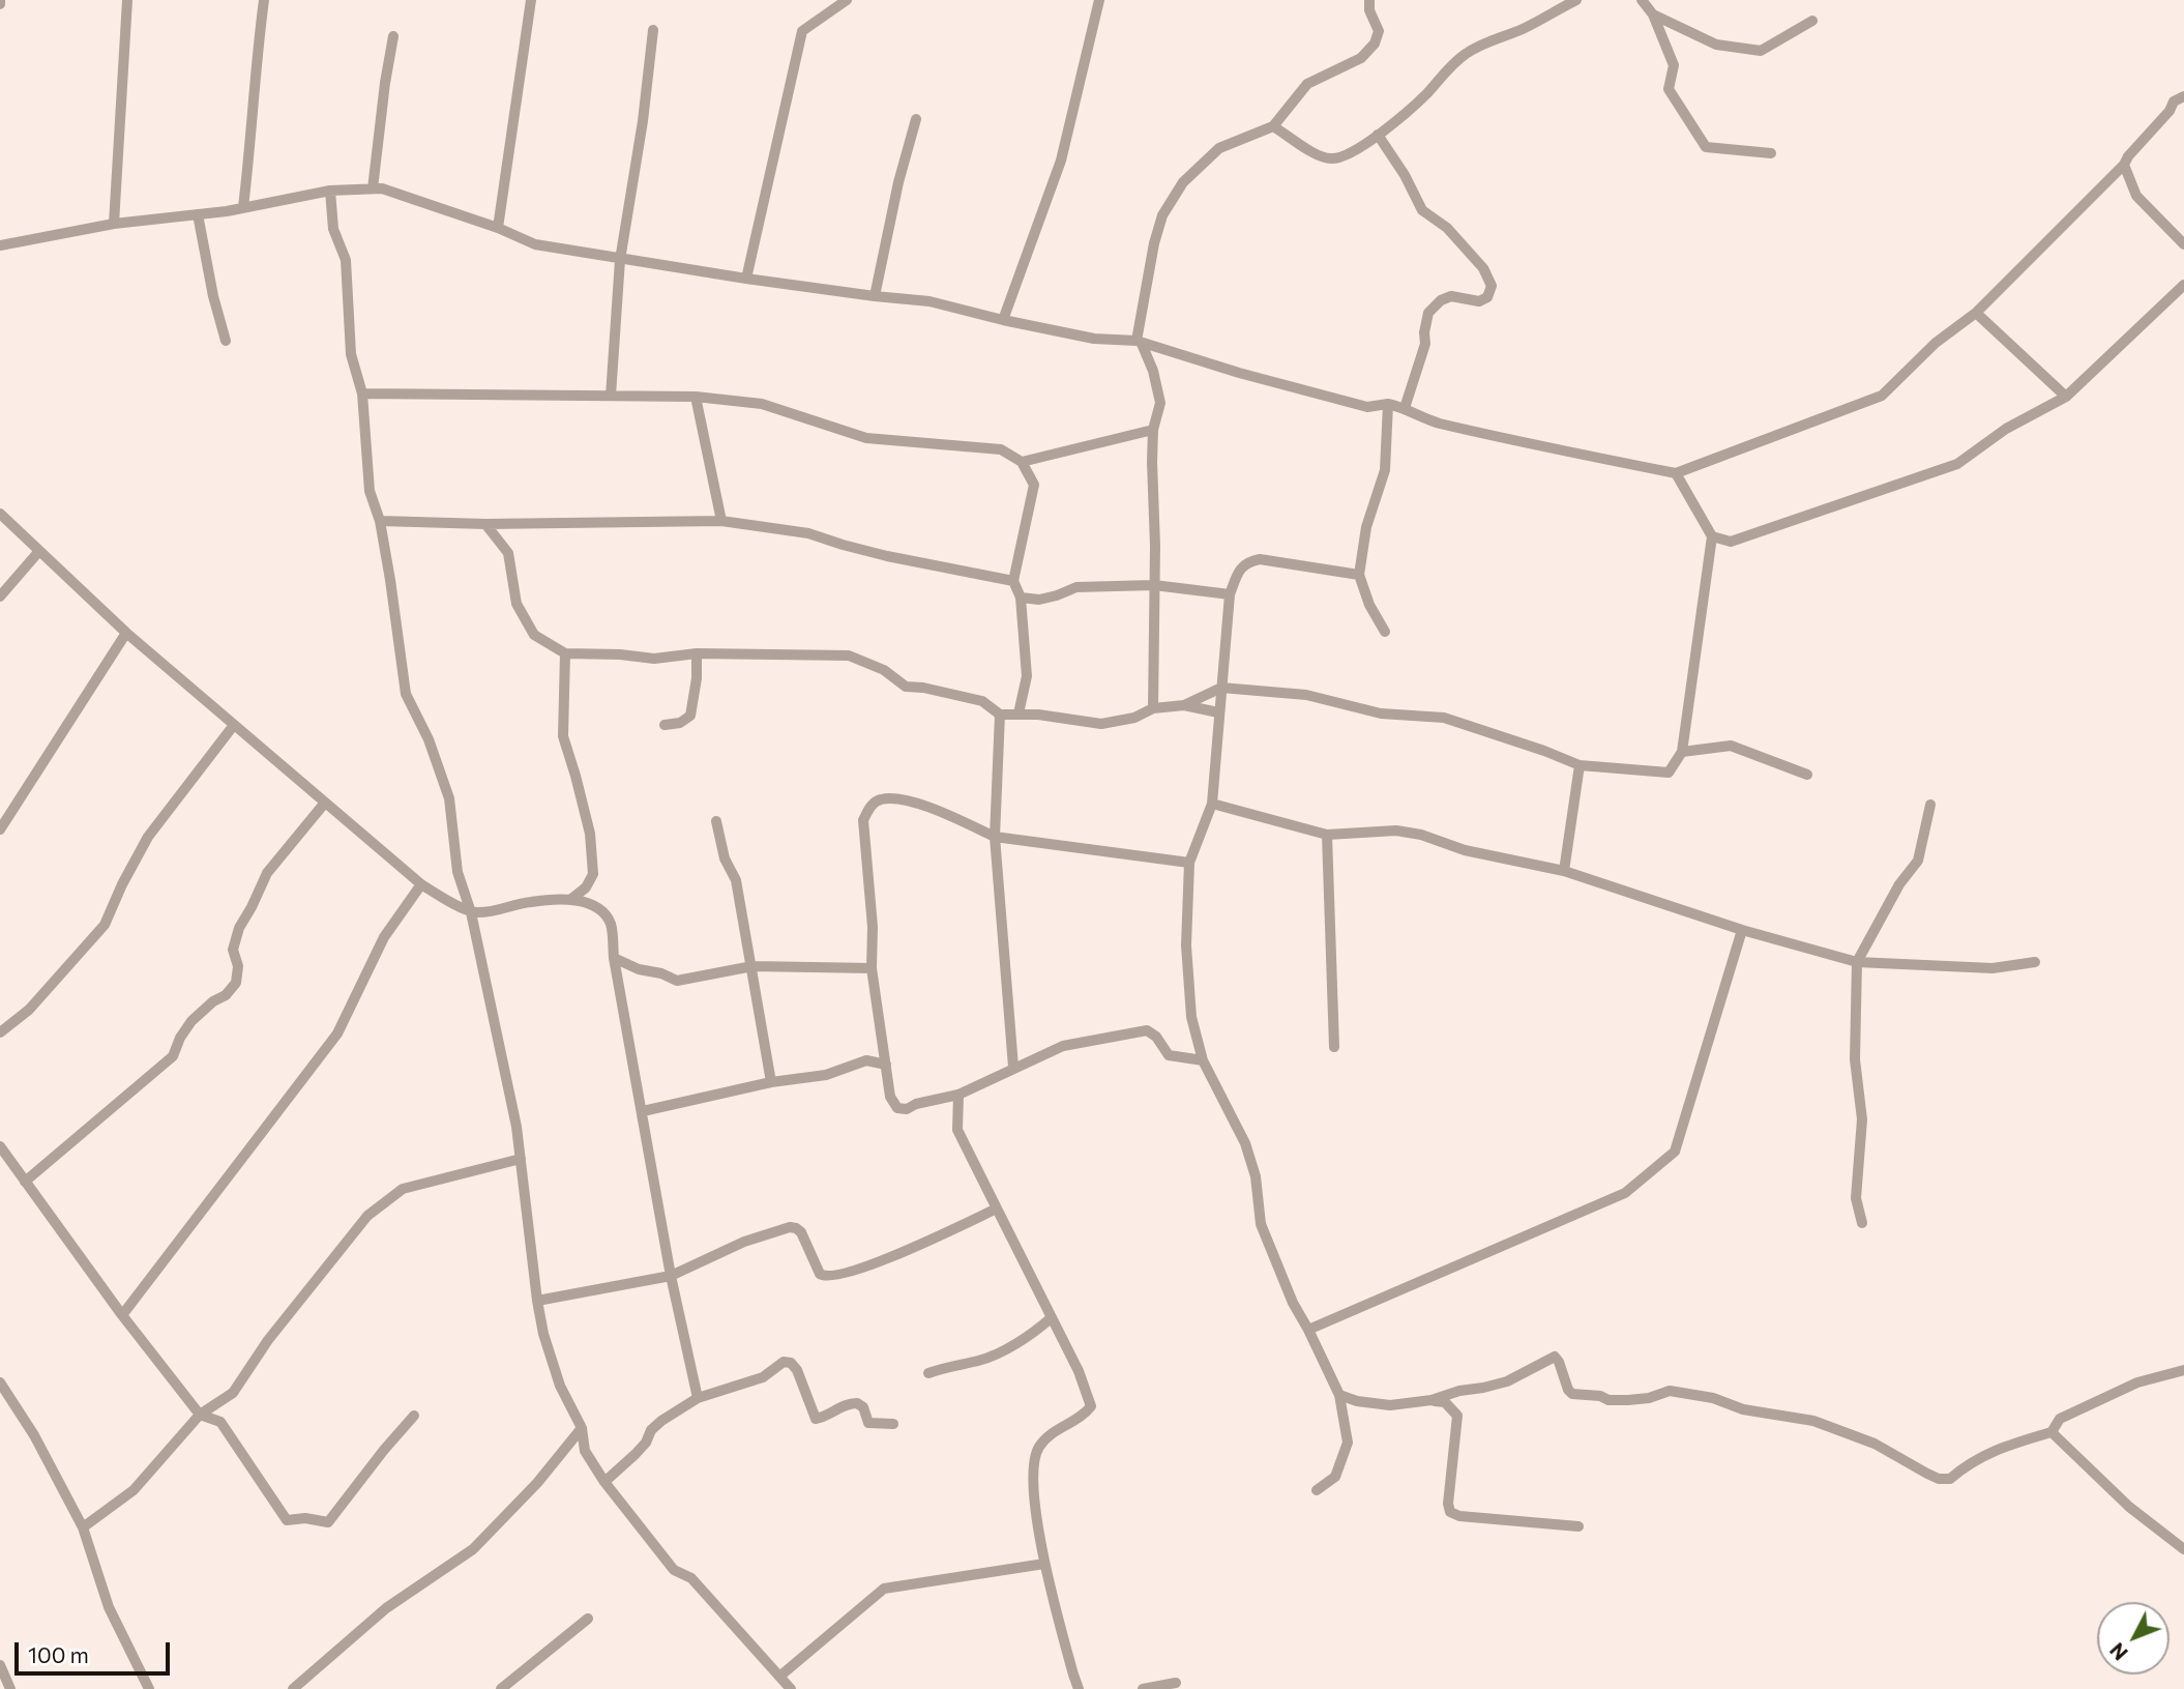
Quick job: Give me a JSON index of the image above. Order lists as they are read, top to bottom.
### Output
{
  "scale_bar": "100 m",
  "north": "bottom left"
}
